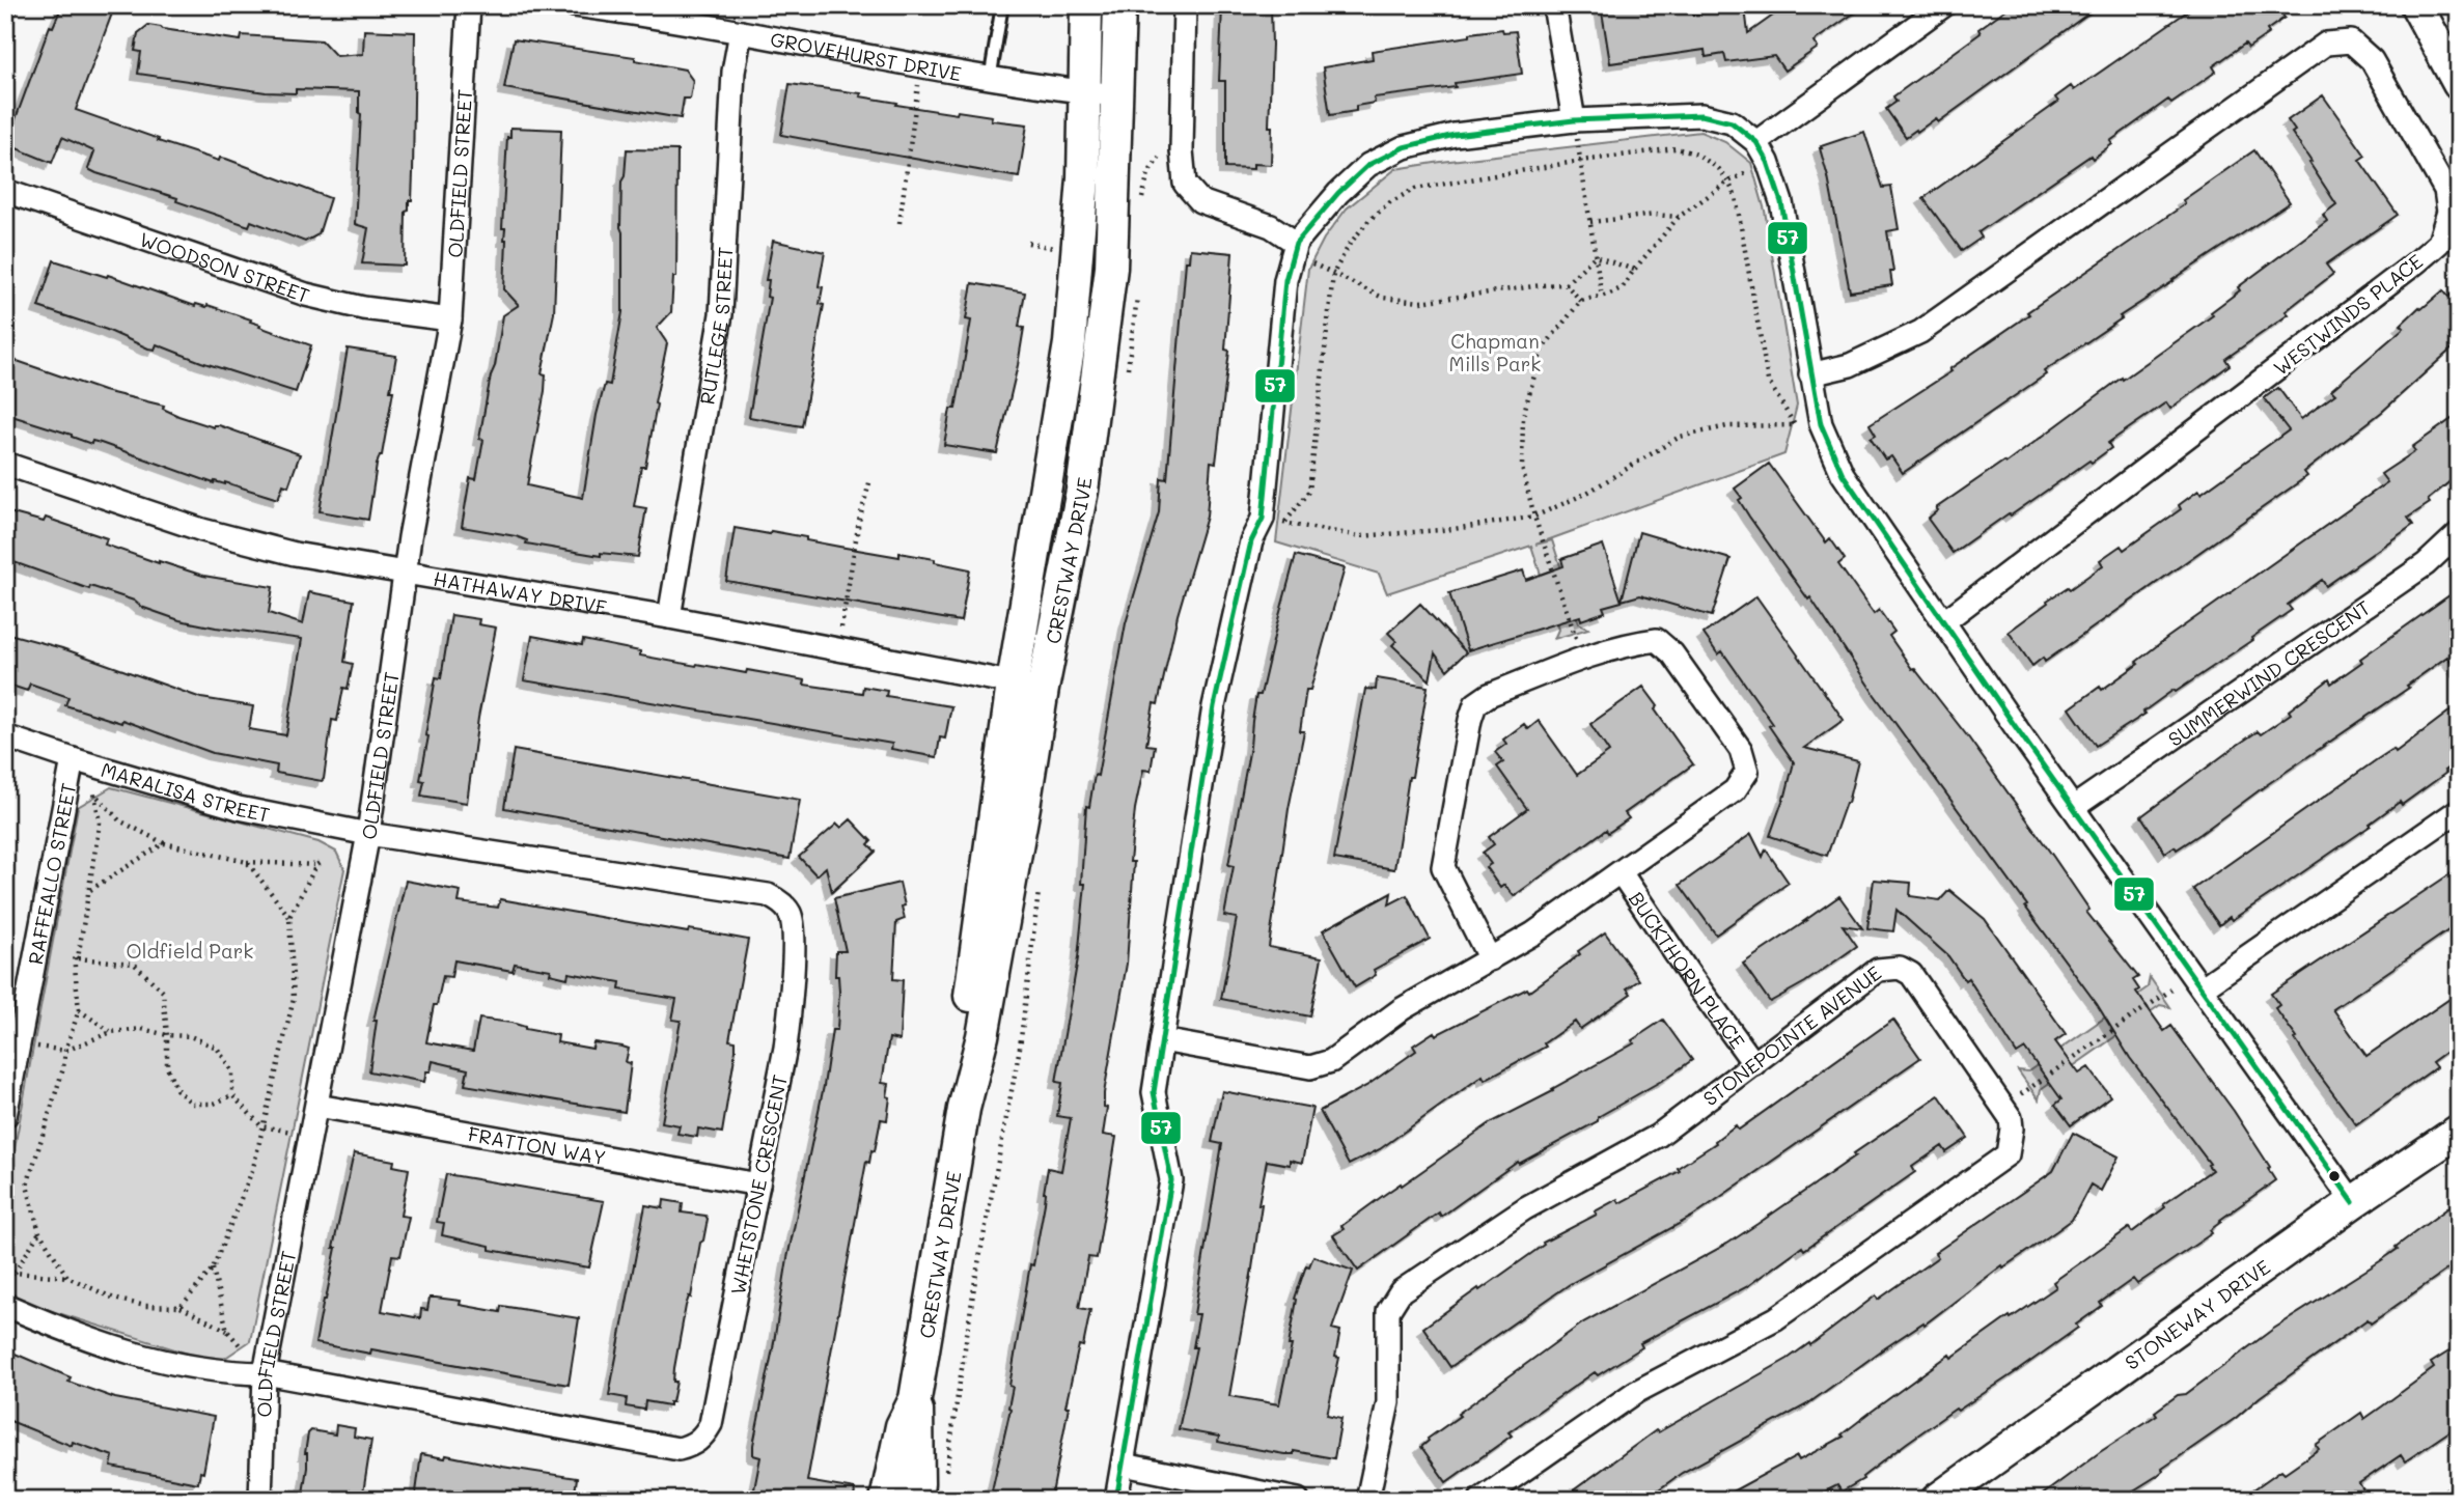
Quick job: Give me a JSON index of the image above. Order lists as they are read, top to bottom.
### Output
{
  "streets": {
    "street": [
      "GROVEHURST DRIVE",
      "OLDFIELD STREET",
      "WOODSON STREET",
      "WESTWINDS PLACE",
      "RUTLEGE STREET",
      "CRESTWAY DRIVE",
      "HATHAWAY DRIVE",
      "SUMMERWIND CRESCENT",
      "MARALISA STREET",
      "RAFFEALLO STREET",
      "BUCKTHORN PLACE",
      "STONEPOINTE AVENUE",
      "FRATTON WAY",
      "WHETSTONE CRESCENT",
      "STONEWAY DRIVE"
    ]
  },
  "crossings": [
    ["GROVEHURST DRIVE", "RUTLEGE STREET"],
    ["GROVEHURST DRIVE", "CRESTWAY DRIVE"],
    ["OLDFIELD STREET", "WOODSON STREET"],
    ["OLDFIELD STREET", "HATHAWAY DRIVE"],
    ["OLDFIELD STREET", "MARALISA STREET"],
    ["OLDFIELD STREET", "FRATTON WAY"],
    ["OLDFIELD STREET", "WHETSTONE CRESCENT"],
    ["RUTLEGE STREET", "HATHAWAY DRIVE"],
    ["CRESTWAY DRIVE", "HATHAWAY DRIVE"],
    ["MARALISA STREET", "RAFFEALLO STREET"],
    ["MARALISA STREET", "WHETSTONE CRESCENT"],
    ["BUCKTHORN PLACE", "STONEPOINTE AVENUE"],
    ["FRATTON WAY", "WHETSTONE CRESCENT"]
  ],
  "parks": ["Chapman Mills Park", "Oldfield Park"],
  "lines": ["transit line 57"]
}
